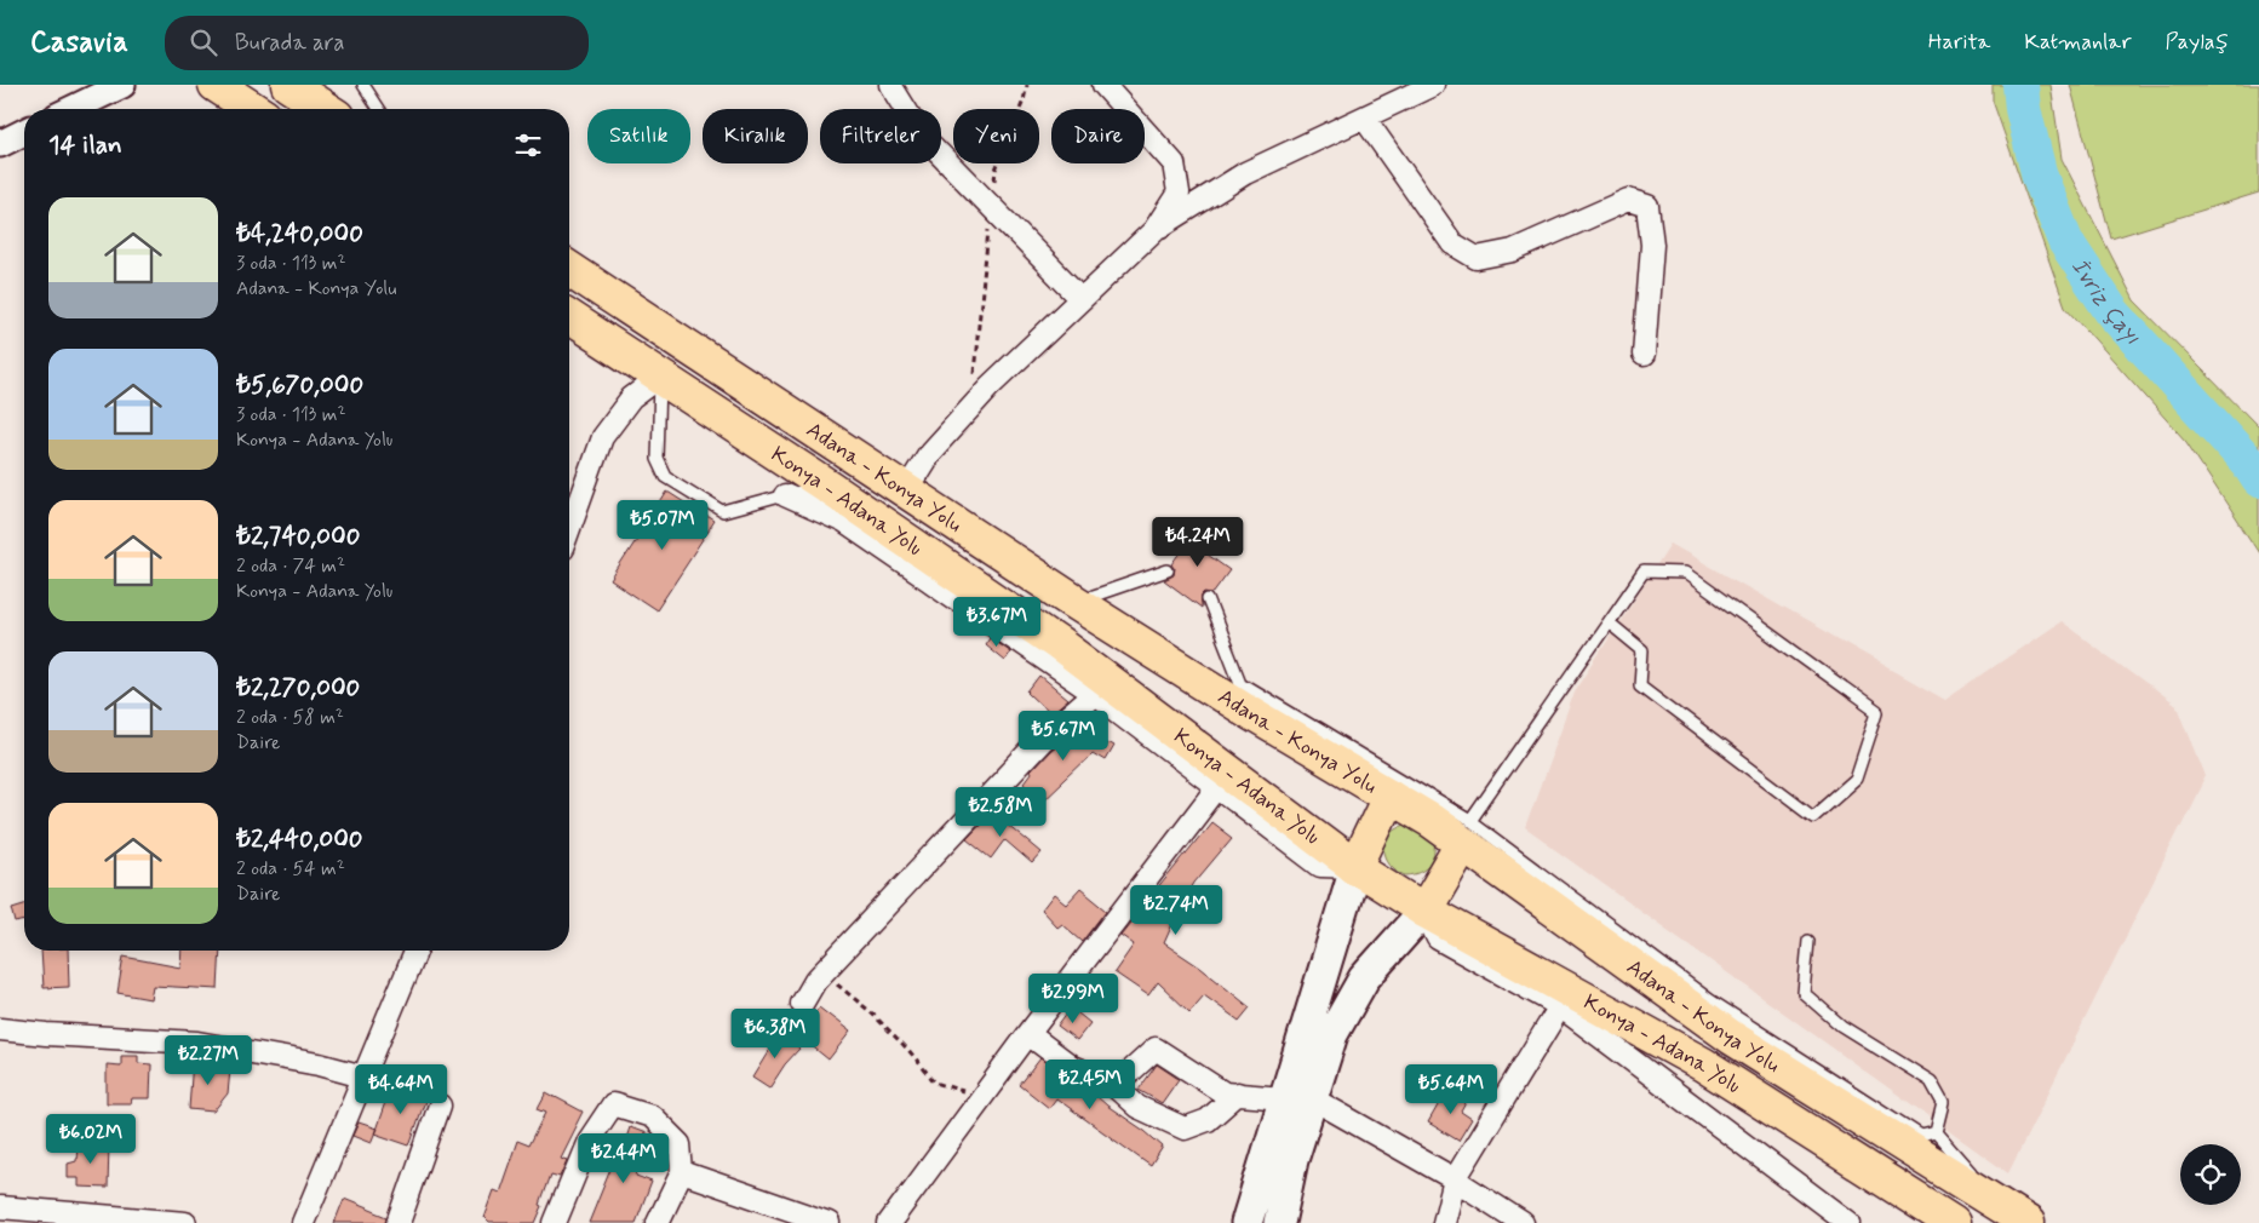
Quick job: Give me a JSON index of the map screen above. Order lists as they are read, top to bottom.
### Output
{
  "streets": {
    "highway": ["Adana - Konya Yolu", "Konya - Adana Yolu"]
  },
  "water": ["İvriz Çayı"],
  "page": {
    "header": "Casavia",
    "search": "Burada ara",
    "nav": ["Harita", "Katmanlar", "Paylaş"],
    "chip": [
      "Satılık",
      "Kiralık",
      "Filtreler",
      "Yeni",
      "Daire"
    ],
    "heading": "14 ilan",
    "list": [
      {
        "name": "₺4,240,000",
        "note": "3 oda · 113 m² · Adana - Konya Yolu"
      },
      {
        "name": "₺5,670,000",
        "note": "3 oda · 113 m² · Konya - Adana Yolu"
      },
      {
        "name": "₺2,740,000",
        "note": "2 oda · 74 m² · Konya - Adana Yolu"
      },
      {
        "name": "₺2,270,000",
        "note": "2 oda · 58 m² · Daire"
      },
      {
        "name": "₺2,440,000",
        "note": "2 oda · 54 m² · Daire"
      }
    ],
    "price": [
      "₺5.07M",
      "₺4.24M",
      "₺3.67M",
      "₺5.67M",
      "₺2.58M",
      "₺2.74M",
      "₺2.99M",
      "₺6.38M",
      "₺2.27M",
      "₺2.45M",
      "₺4.64M",
      "₺5.64M",
      "₺6.02M",
      "₺2.44M"
    ]
  }
}
